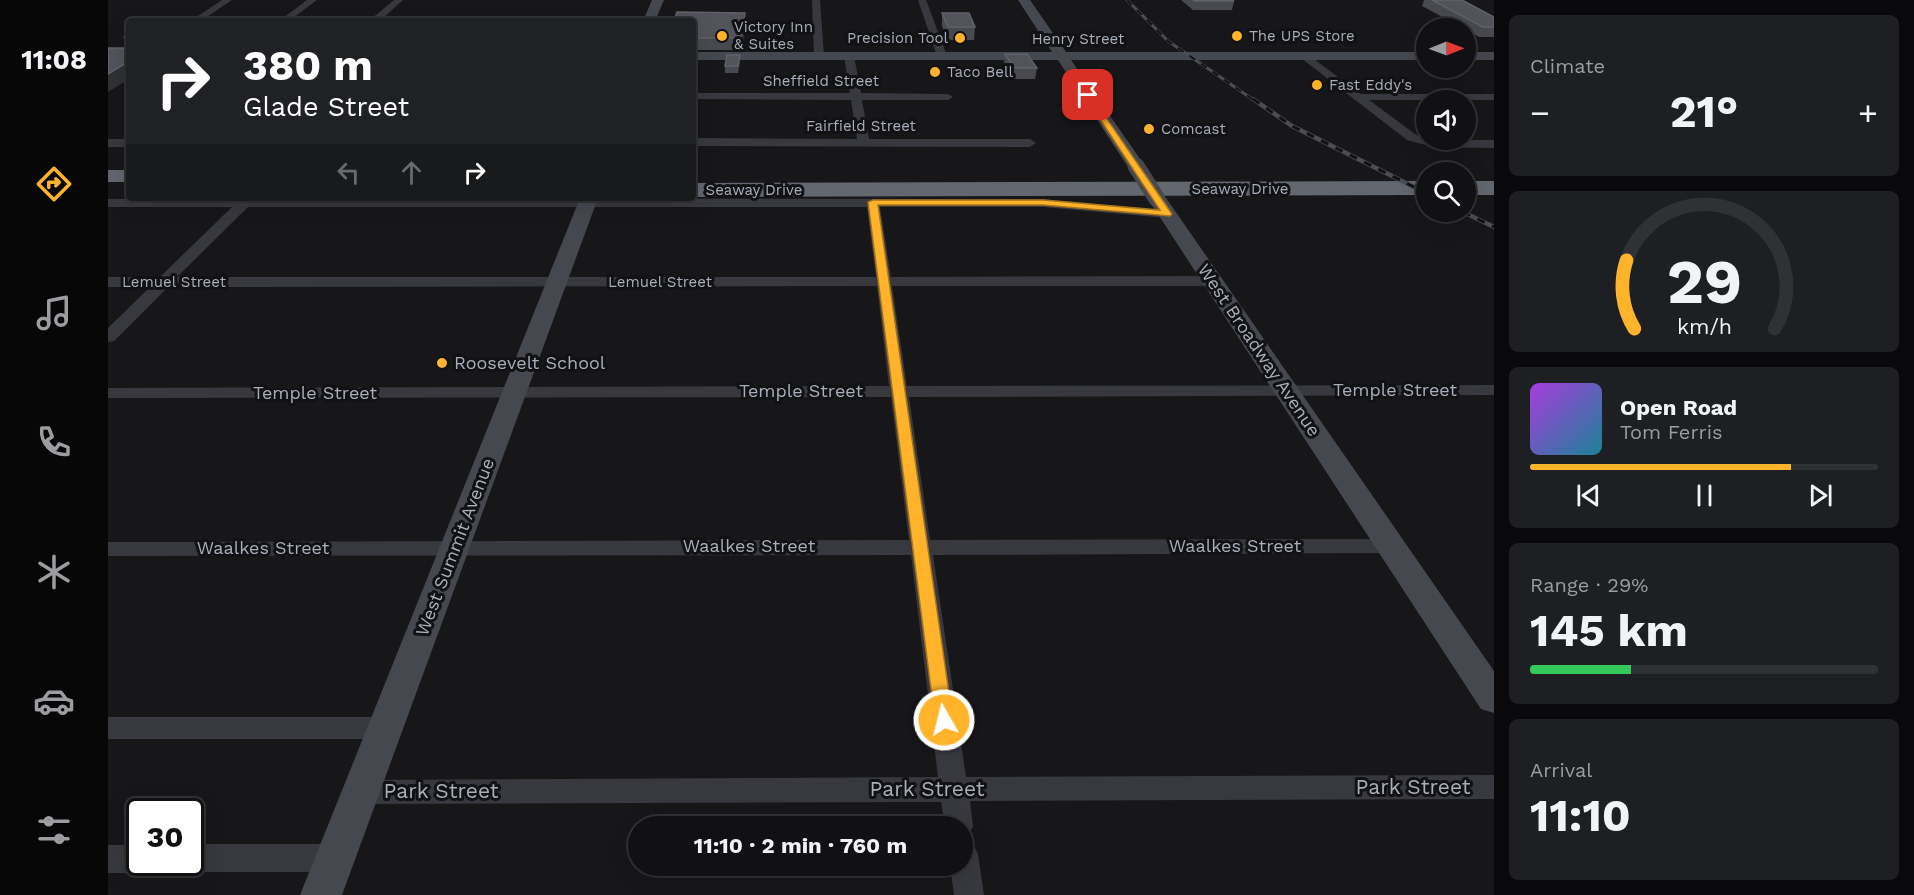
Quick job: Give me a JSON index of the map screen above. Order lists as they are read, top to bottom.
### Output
{
  "streets": {
    "highway": ["Seaway Drive"],
    "street": [
      "Henry Street",
      "Sheffield Street",
      "Fairfield Street",
      "Lemuel Street",
      "West Broadway Avenue",
      "Temple Street",
      "Waalkes Street",
      "West Summit Avenue",
      "Park Street"
    ]
  },
  "crossings": [
    ["Henry Street", "West Broadway Avenue"],
    ["Lemuel Street", "West Broadway Avenue"],
    ["Lemuel Street", "West Summit Avenue"],
    ["West Broadway Avenue", "Temple Street"],
    ["West Broadway Avenue", "Waalkes Street"],
    ["Temple Street", "West Summit Avenue"],
    ["Waalkes Street", "West Summit Avenue"],
    ["West Summit Avenue", "Park Street"]
  ],
  "places": [
    "Victory Inn & Suites",
    "The UPS Store",
    "Precision Tool",
    "Taco Bell",
    "Fast Eddy's",
    "Comcast",
    "Roosevelt School"
  ],
  "north": "right",
  "page": {
    "tabs": "11:08",
    "tile": [
      "Climate",
      ["Range · 29%", "145 km"],
      ["Arrival", "11:10"]
    ],
    "turn": ["380 m", "Glade Street"],
    "heat": ["−", "21°", "+"],
    "song": ["Open Road", "Tom Ferris"],
    "limit": "30",
    "trip": "11:10 · 2 min · 760 m",
    "gauge": ["29", "km/h"]
  }
}
